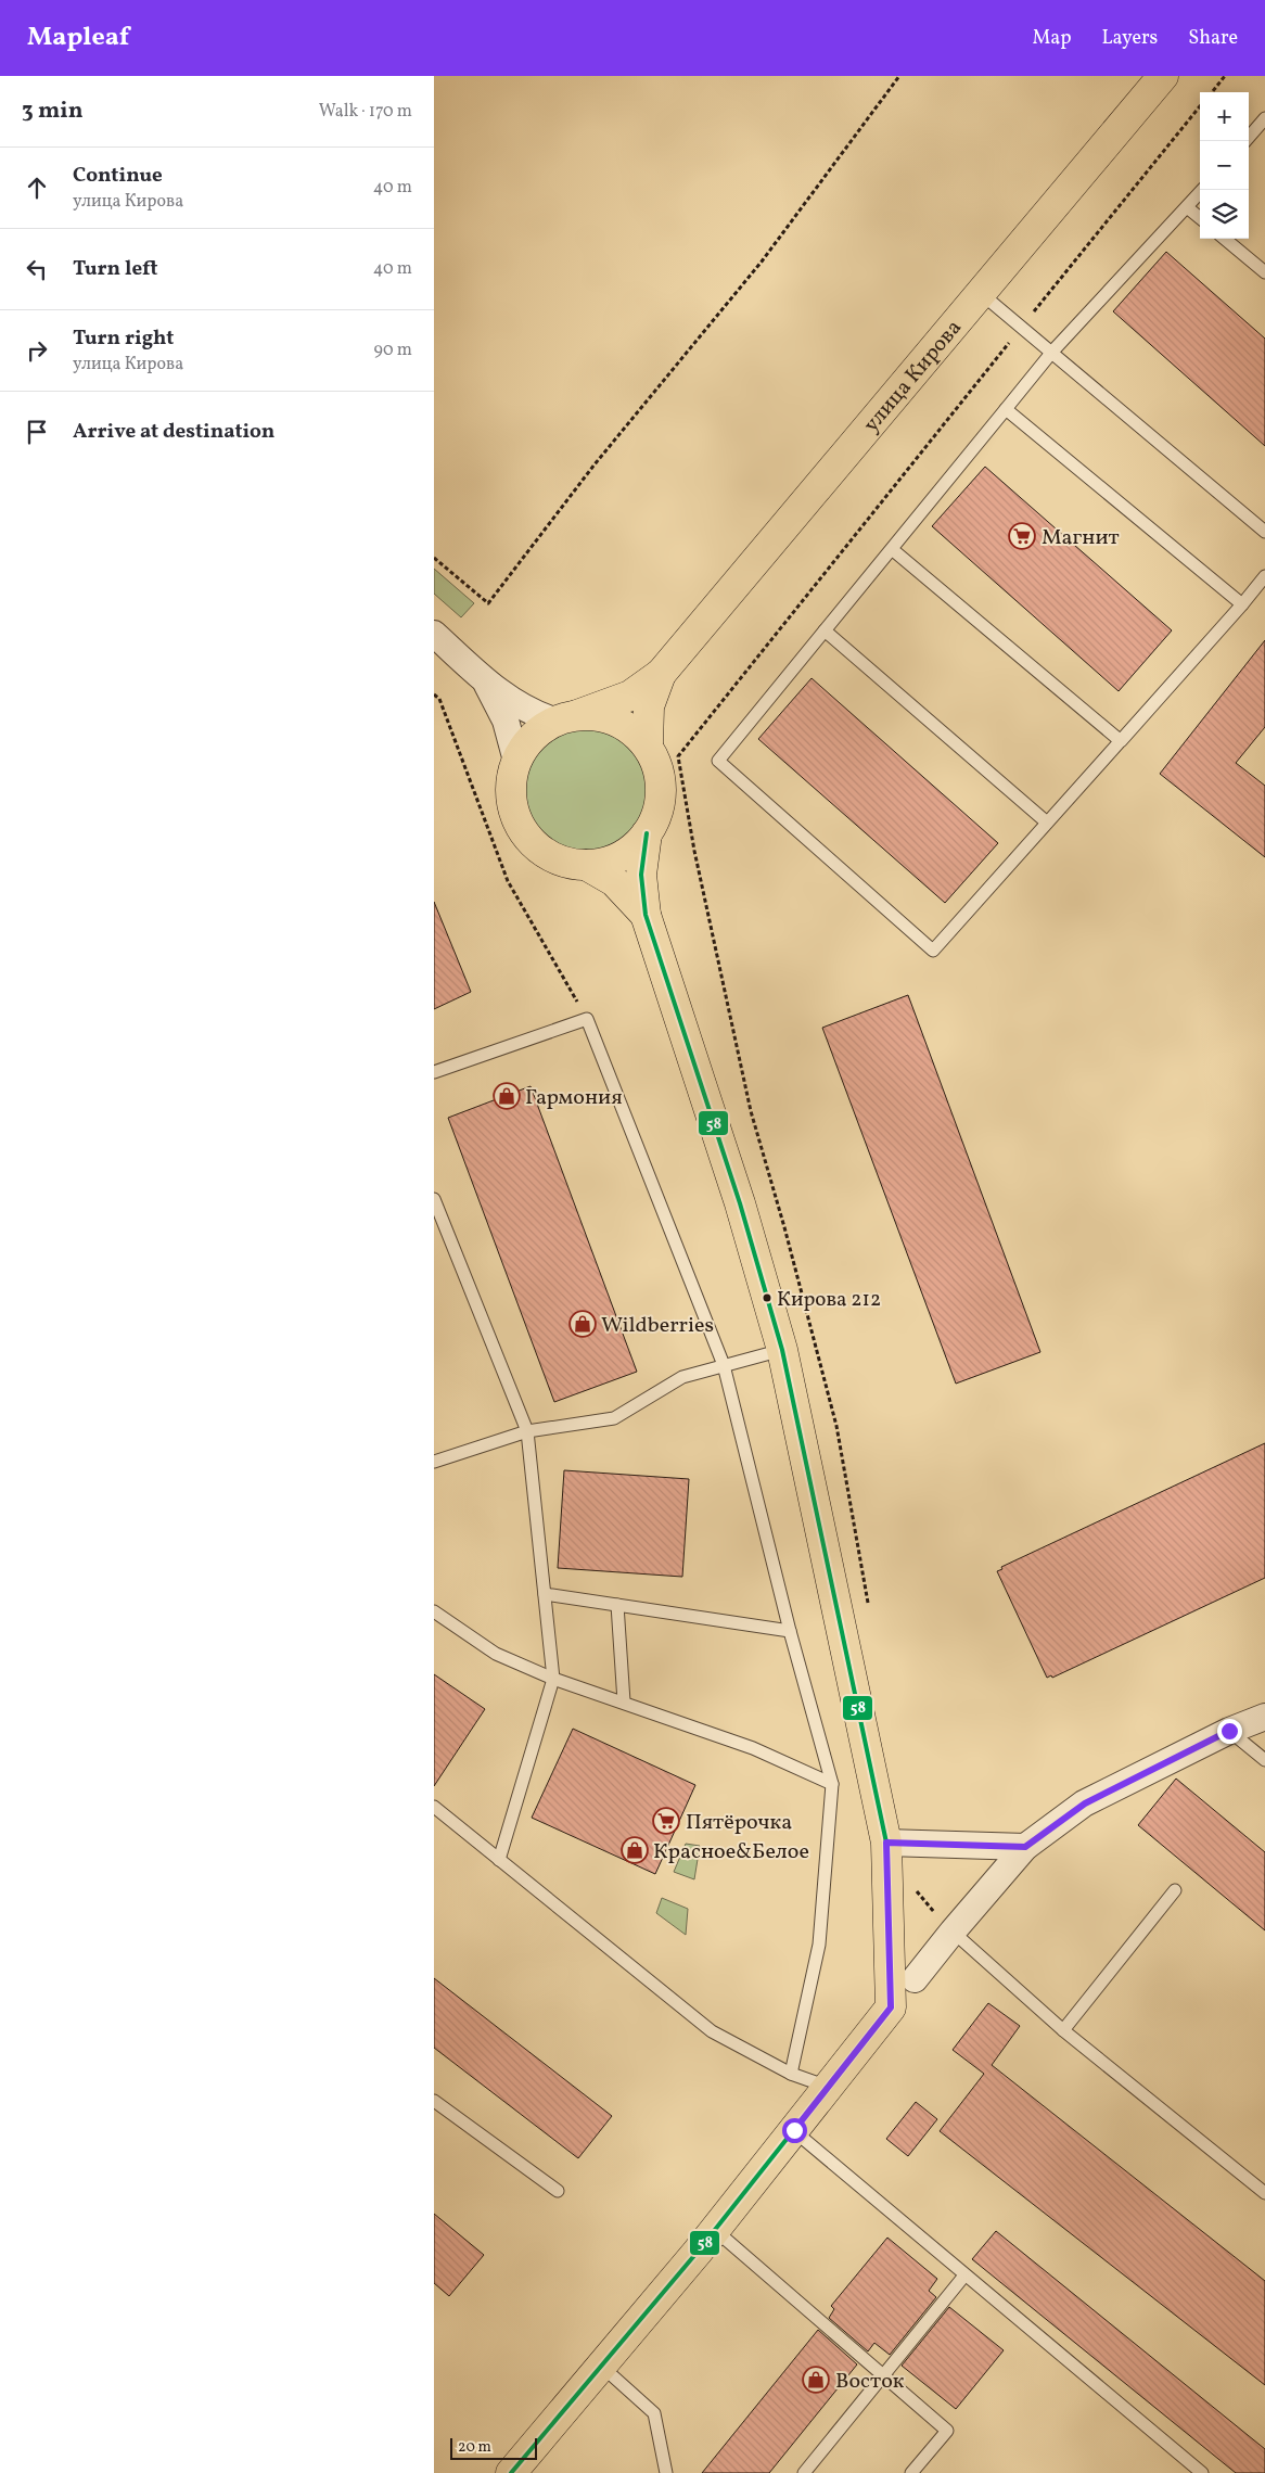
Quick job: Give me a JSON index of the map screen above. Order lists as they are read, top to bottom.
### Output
{
  "streets": {
    "main road": ["улица Кирова"]
  },
  "places": {
    "supermarket": ["Магнит", "Пятёрочка"],
    "shop": [
      "Гармония",
      "Wildberries",
      "Красное&Белое",
      "Восток"
    ],
    "other": ["Кирова 212"]
  },
  "lines": ["transit line 58"],
  "scale_bar": "20 m",
  "page": {
    "header": "Mapleaf",
    "nav": ["Map", "Layers", "Share"],
    "heading": ["3 min", "Walk · 170 m"],
    "map_buttons": ["+", "−"],
    "list": [
      ["Continue", "улица Кирова", "40 m"],
      ["Turn left", "40 m"],
      ["Turn right", "улица Кирова", "90 m"],
      "Arrive at destination"
    ],
    "scale": "20 m"
  }
}
